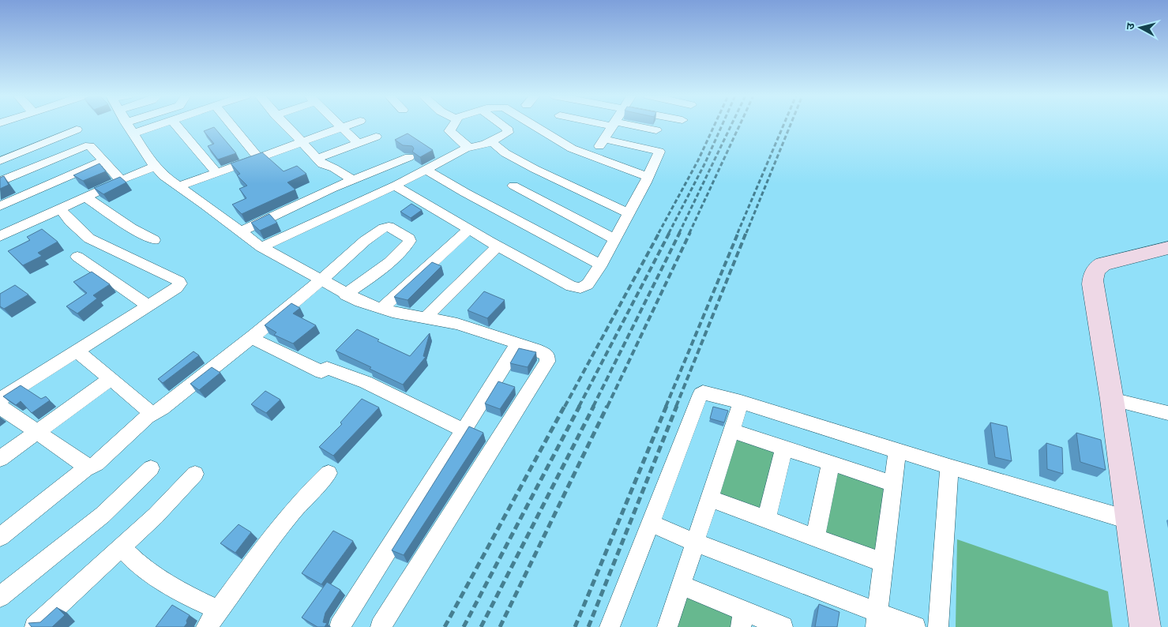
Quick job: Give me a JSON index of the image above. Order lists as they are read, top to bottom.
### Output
{
  "north": "left"
}
